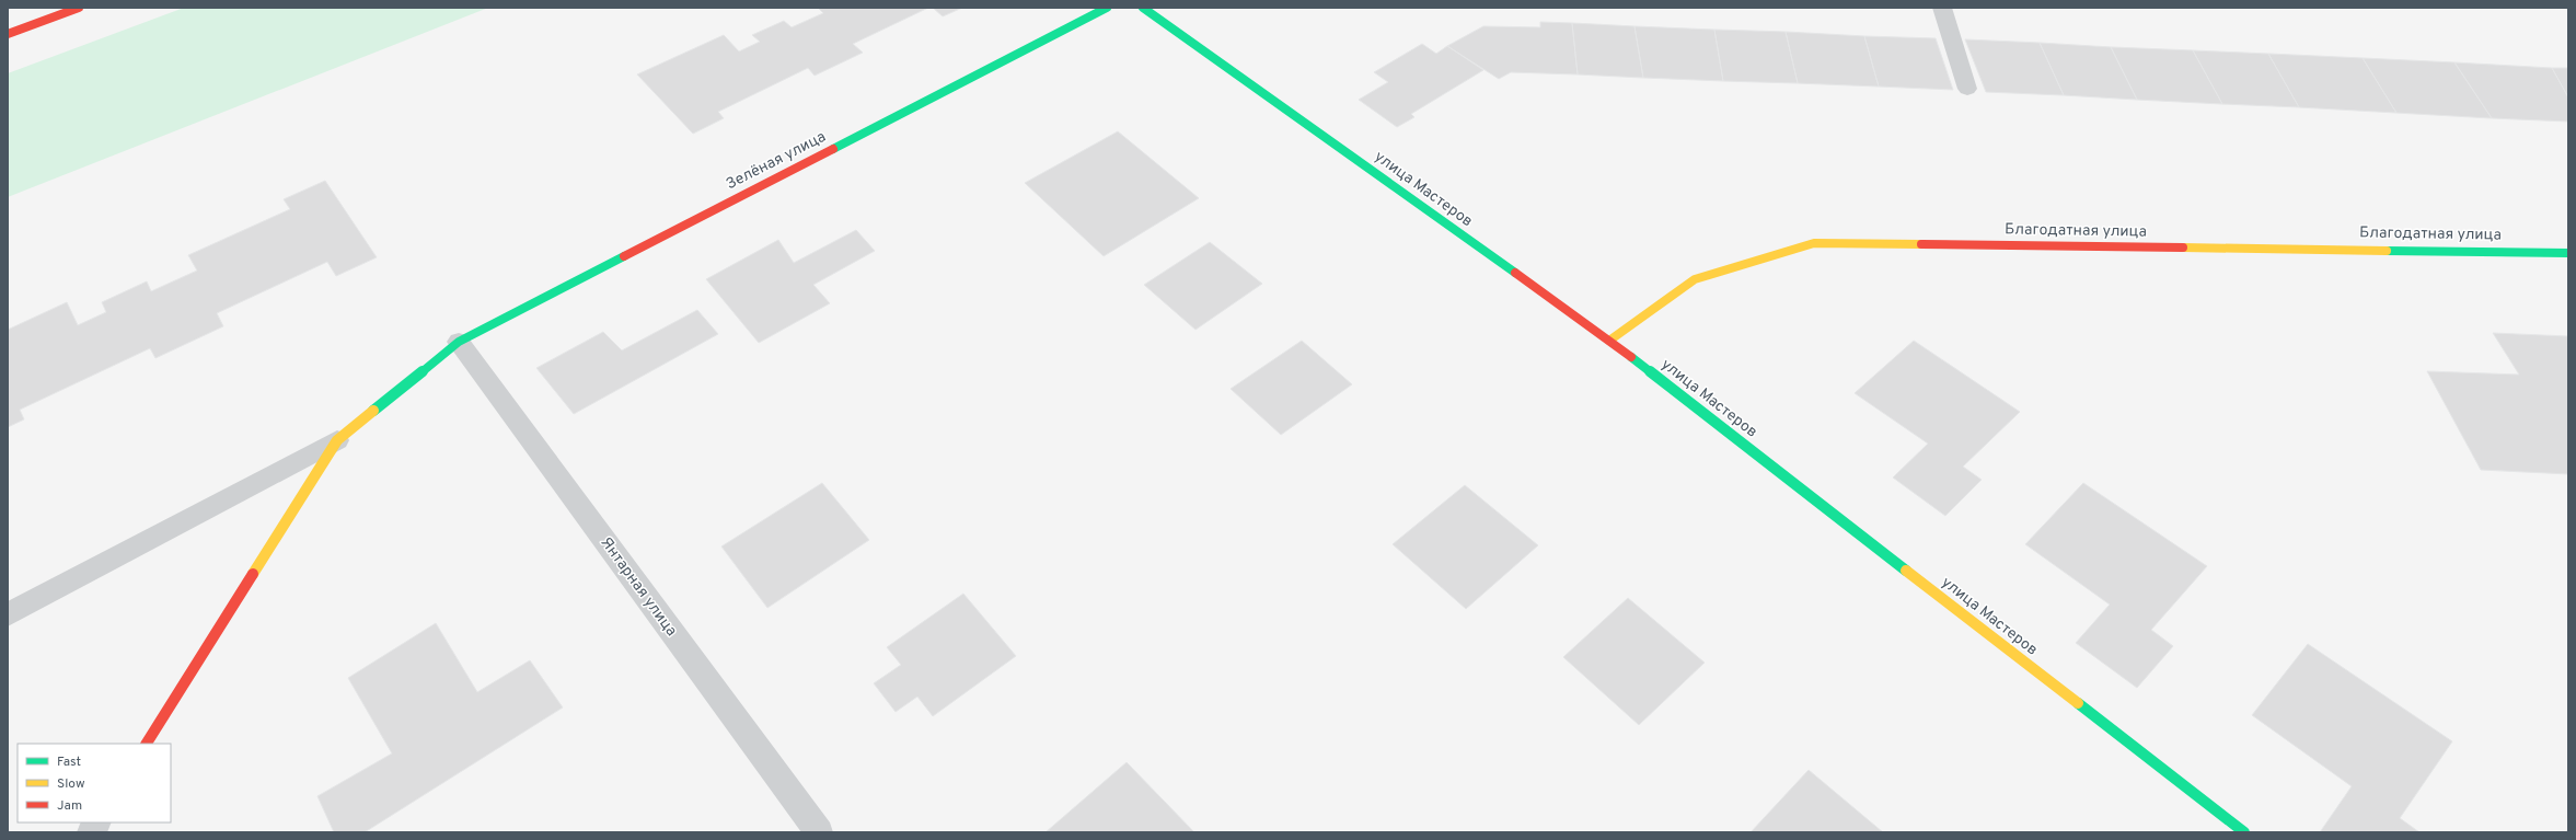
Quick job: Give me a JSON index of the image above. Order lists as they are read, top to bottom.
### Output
{
  "streets": {
    "street": [
      "Зелёная улица",
      "улица Мастеров",
      "Благодатная улица",
      "Янтарная улица"
    ]
  },
  "crossings": [
    ["Зелёная улица", "Янтарная улица"],
    ["улица Мастеров", "Благодатная улица"]
  ],
  "legend": ["Fast", "Slow", "Jam"]
}
